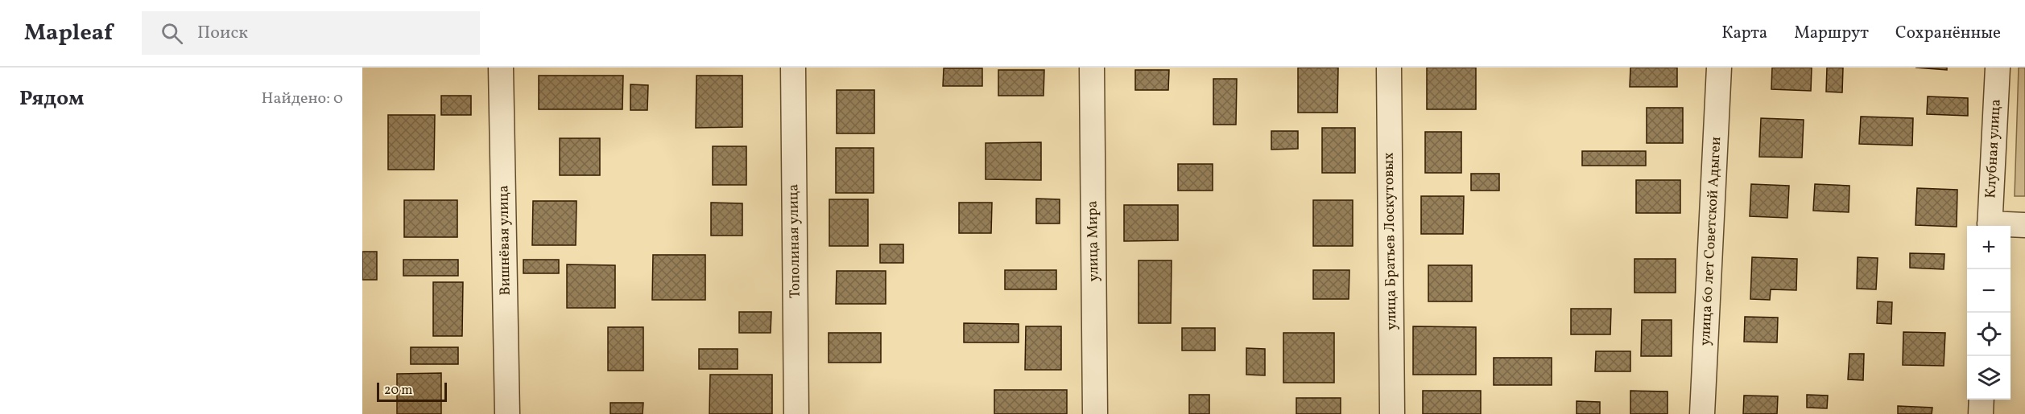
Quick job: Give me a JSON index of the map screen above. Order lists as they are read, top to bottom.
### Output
{
  "streets": {
    "street": [
      "Клубная улица",
      "Вишнёвая улица",
      "Тополиная улица",
      "улица Мира",
      "улица Братьев Лоскутовых",
      "улица 60 лет Советской Адыгеи"
    ]
  },
  "scale_bar": "20 m",
  "page": {
    "header": "Mapleaf",
    "search": "Поиск",
    "nav": ["Карта", "Маршрут", "Сохранённые"],
    "heading": ["Рядом", "Найдено: 0"],
    "map_buttons": ["+", "−"],
    "scale": "20 m"
  }
}
